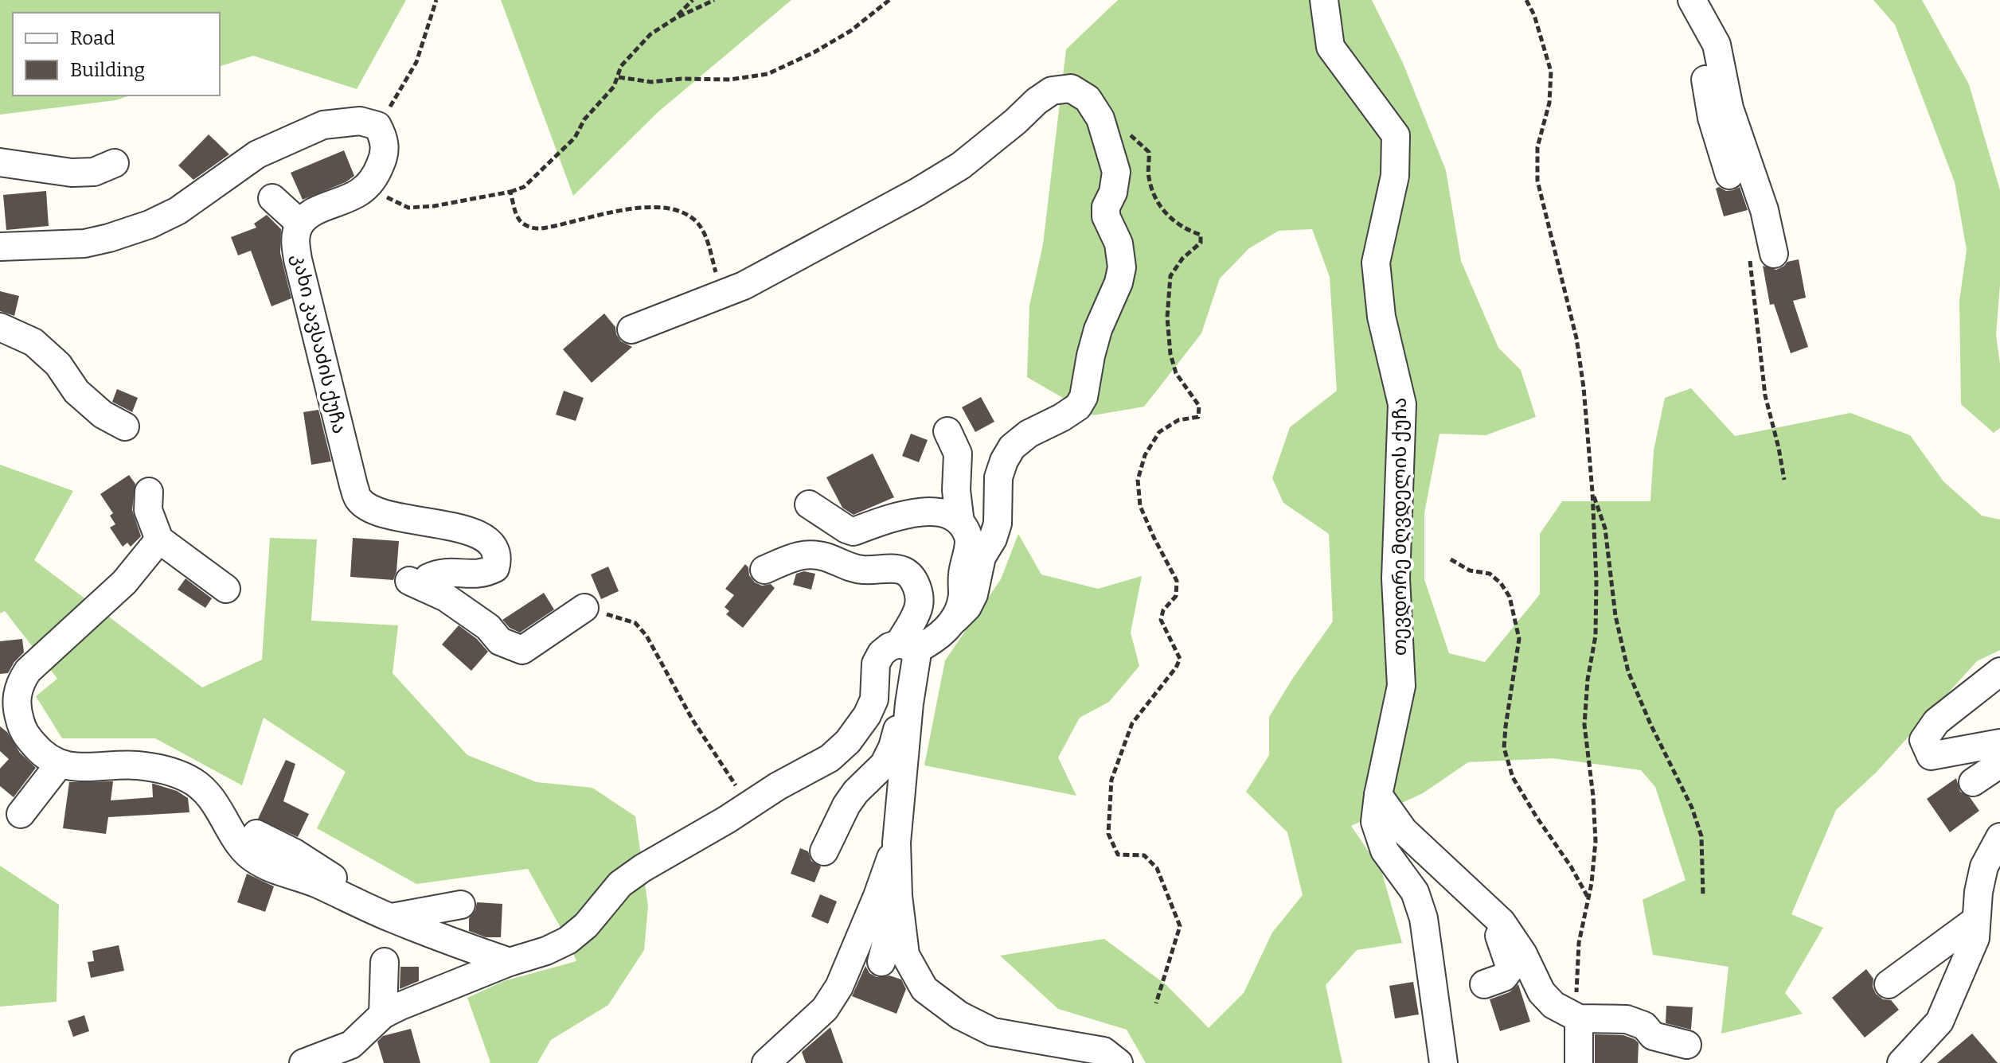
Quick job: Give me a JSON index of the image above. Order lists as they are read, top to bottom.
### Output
{
  "streets": {
    "street": ["კახი კავსაძის ქუჩა", "თევდორე მღვდელის ქუჩა"]
  },
  "legend": ["Road", "Building"]
}
